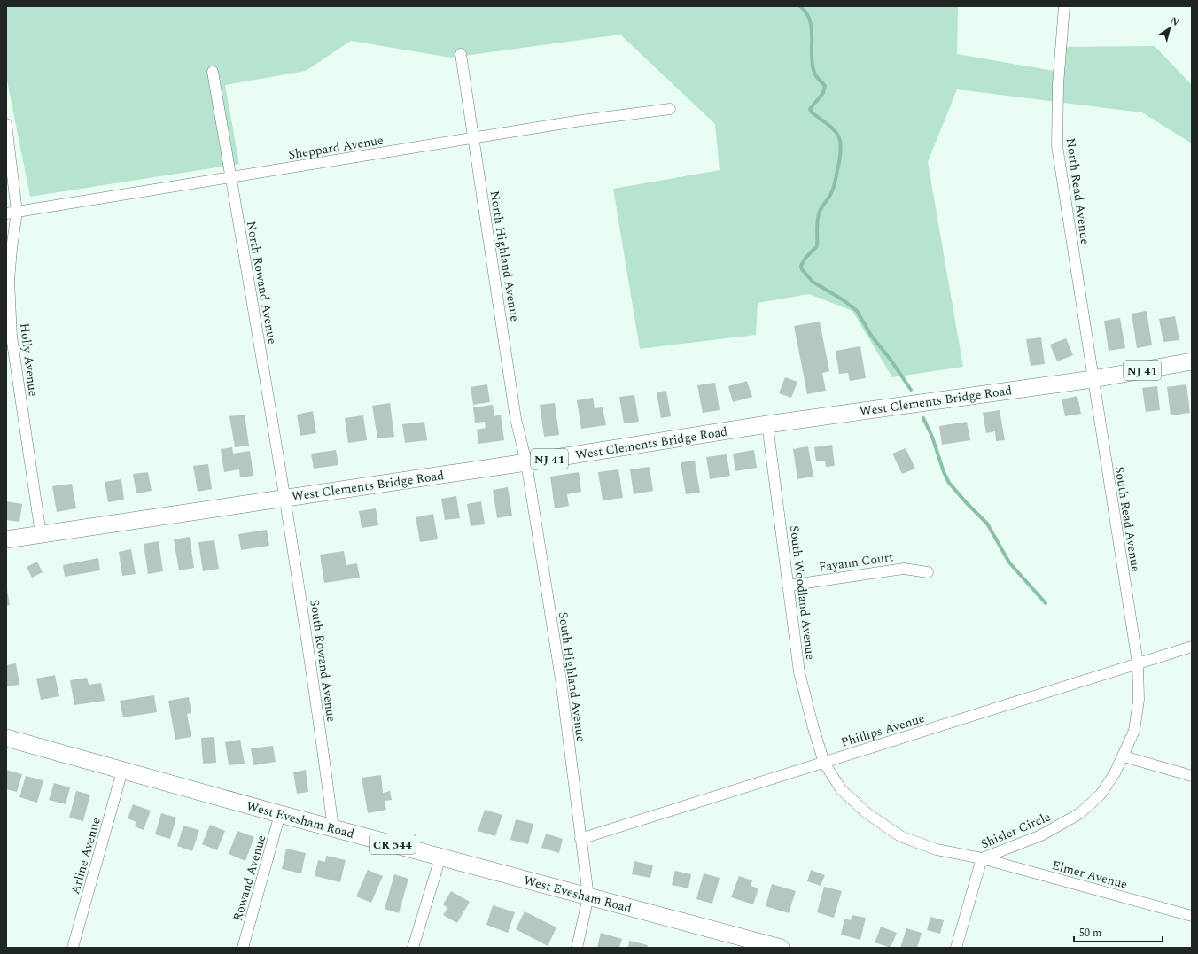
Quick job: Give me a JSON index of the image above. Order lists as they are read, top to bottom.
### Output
{
  "streets": {
    "main road": [
      "NJ 41",
      "West Clements Bridge Road",
      "West Evesham Road",
      "CR 544"
    ],
    "street": [
      "Sheppard Avenue",
      "North Read Avenue",
      "North Highland Avenue",
      "North Rowand Avenue",
      "Holly Avenue",
      "South Read Avenue",
      "Fayann Court",
      "South Woodland Avenue",
      "South Rowand Avenue",
      "South Highland Avenue",
      "Phillips Avenue",
      "Shisler Circle",
      "Arline Avenue",
      "Elmer Avenue",
      "Rowand Avenue"
    ]
  },
  "crossings": [
    ["Sheppard Avenue", "North Highland Avenue"],
    ["Sheppard Avenue", "North Rowand Avenue"],
    ["Sheppard Avenue", "Holly Avenue"],
    ["North Read Avenue", "West Clements Bridge Road"],
    ["North Read Avenue", "South Read Avenue"],
    ["North Highland Avenue", "West Clements Bridge Road"],
    ["North Highland Avenue", "South Highland Avenue"],
    ["North Rowand Avenue", "West Clements Bridge Road"],
    ["North Rowand Avenue", "South Rowand Avenue"],
    ["Holly Avenue", "West Clements Bridge Road"],
    ["West Clements Bridge Road", "South Read Avenue"],
    ["West Clements Bridge Road", "South Woodland Avenue"],
    ["West Clements Bridge Road", "South Rowand Avenue"],
    ["West Clements Bridge Road", "South Highland Avenue"],
    ["South Read Avenue", "Phillips Avenue"],
    ["South Read Avenue", "Shisler Circle"],
    ["Fayann Court", "South Woodland Avenue"],
    ["South Woodland Avenue", "Phillips Avenue"],
    ["South Woodland Avenue", "Shisler Circle"],
    ["South Rowand Avenue", "West Evesham Road"],
    ["South Highland Avenue", "Phillips Avenue"],
    ["South Highland Avenue", "West Evesham Road"],
    ["Phillips Avenue", "Shisler Circle"],
    ["West Evesham Road", "Arline Avenue"],
    ["West Evesham Road", "Rowand Avenue"],
    ["Shisler Circle", "Elmer Avenue"]
  ],
  "scale_bar": "50 m",
  "north": "top right"
}
